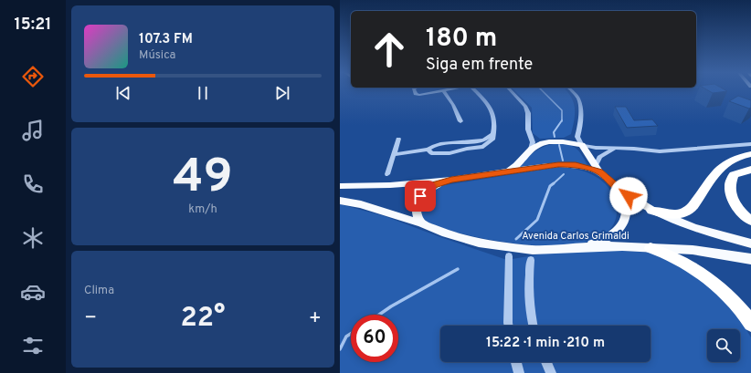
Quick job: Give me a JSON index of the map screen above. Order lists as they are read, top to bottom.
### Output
{
  "streets": {
    "main road": ["Avenida Carlos Grimaldi"]
  },
  "page": {
    "tabs": "15:21",
    "turn": ["180 m", "Siga em frente"],
    "song": ["107.3 FM", "Música"],
    "tile": [
      ["49", "km/h"],
      "Clima"
    ],
    "heat": ["−", "22°", "+"],
    "limit": "60",
    "trip": "15:22 · 1 min · 210 m"
  }
}
